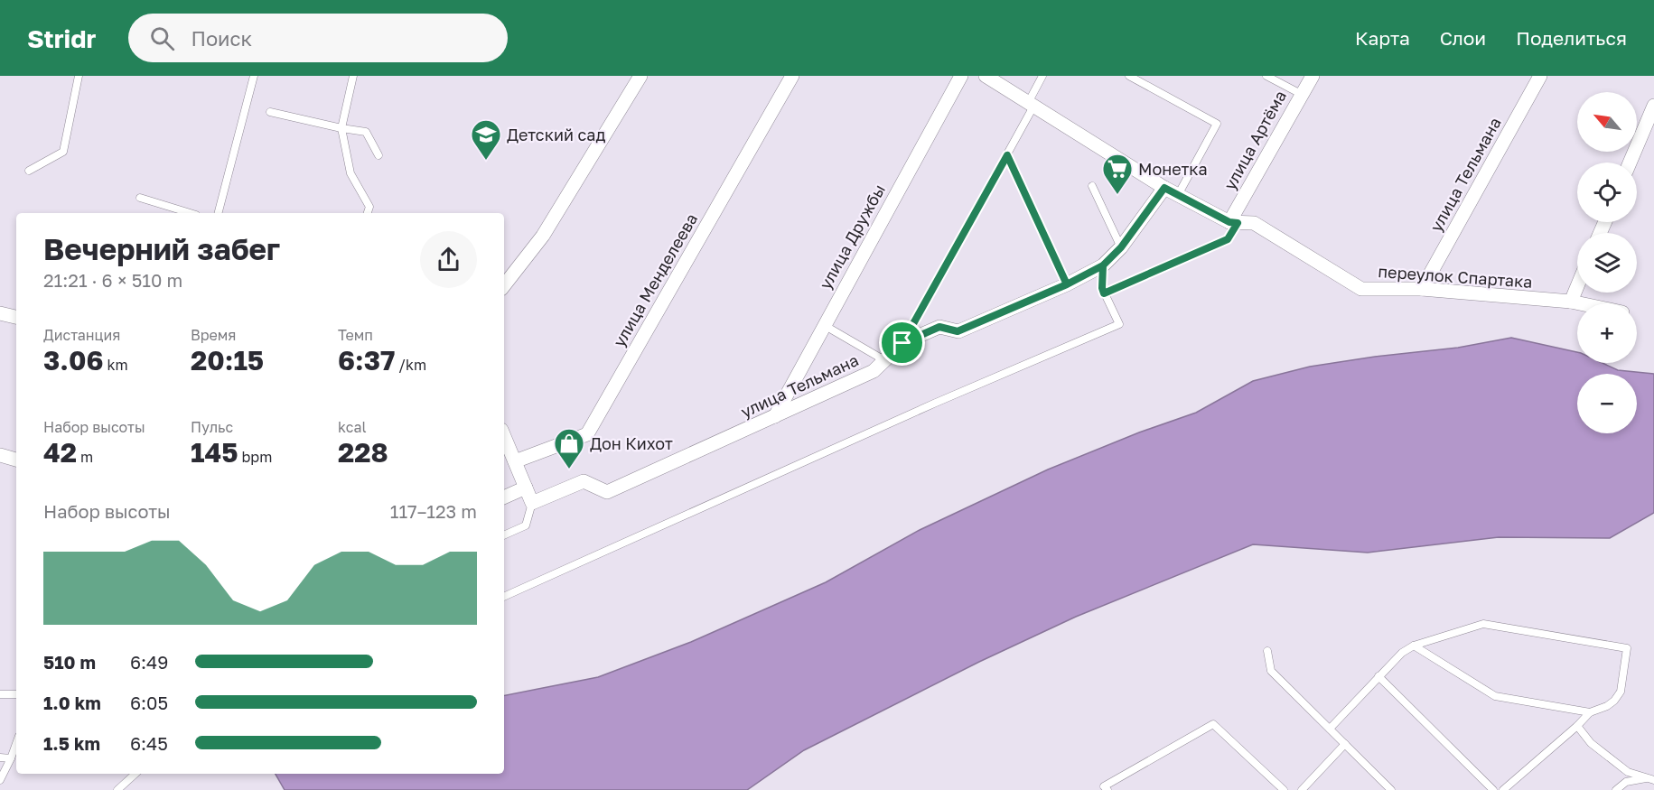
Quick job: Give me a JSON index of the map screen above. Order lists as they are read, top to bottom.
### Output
{
  "streets": {
    "street": [
      "улица Артёма",
      "улица Тельмана",
      "улица Дружбы",
      "переулок Спартака",
      "улица Менделеева"
    ]
  },
  "crossings": [
    ["улица Артёма", "переулок Спартака"],
    ["улица Тельмана", "улица Дружбы"],
    ["улица Тельмана", "переулок Спартака"]
  ],
  "places": {
    "school or university": ["Детский сад"],
    "supermarket": ["Монетка"],
    "shop": ["Дон Кихот"]
  },
  "north": "top left",
  "page": {
    "header": "Stridr",
    "search": "Поиск",
    "nav": ["Карта", "Слои", "Поделиться"],
    "map_buttons": ["+", "−"],
    "heading": ["Вечерний забег", "21:21 · 6 × 510 m"],
    "stats": [
      ["Дистанция", "3.06 km"],
      ["Время", "20:15"],
      ["Темп", "6:37 /km"],
      ["Набор высоты", "42 m"],
      ["Пульс", "145 bpm"],
      ["kcal", "228"]
    ],
    "chart": ["Набор высоты", "117–123 m"],
    "list": [
      {
        "name": "510 m",
        "note": "6:49"
      },
      {
        "name": "1.0 km",
        "note": "6:05"
      },
      {
        "name": "1.5 km",
        "note": "6:45"
      }
    ]
  }
}
